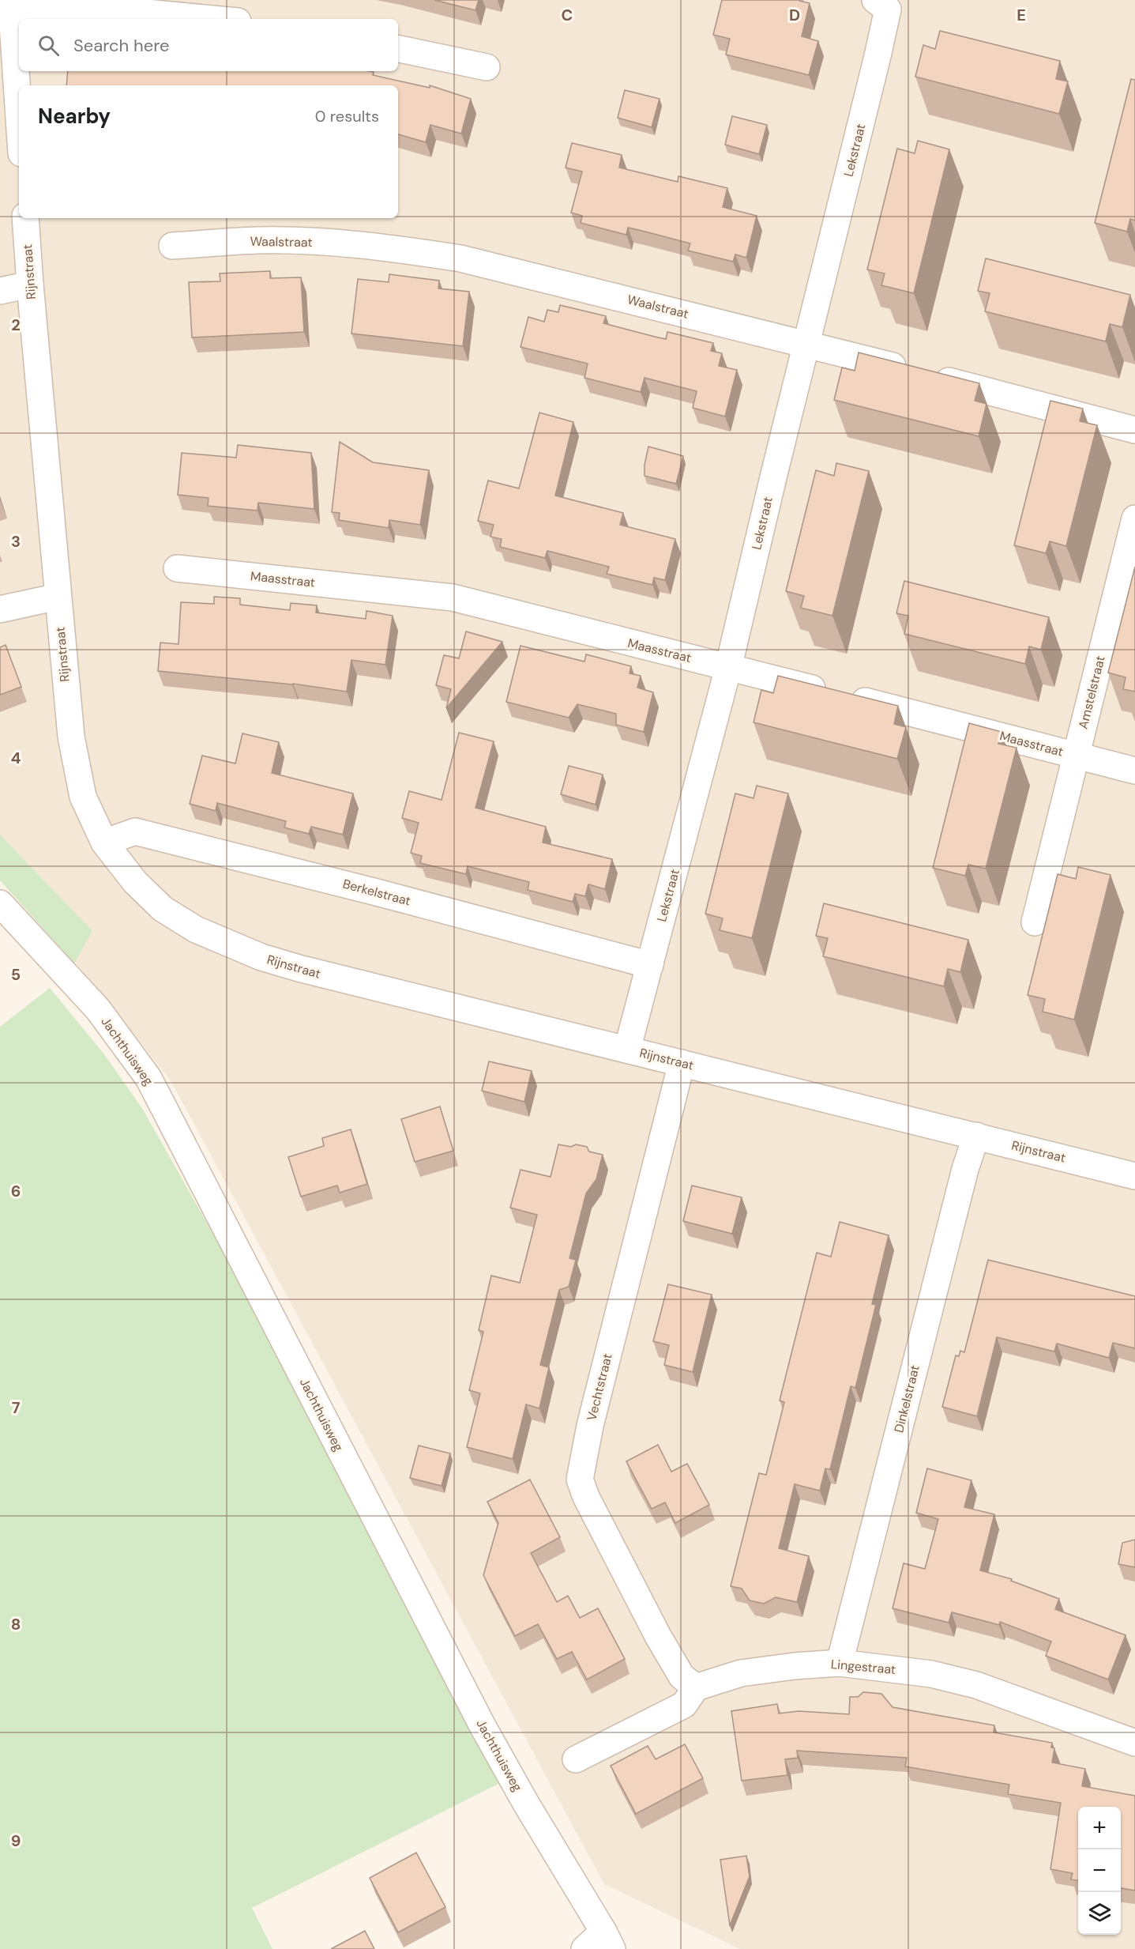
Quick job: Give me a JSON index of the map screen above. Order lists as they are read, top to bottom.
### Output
{
  "streets": {
    "street": [
      "Lekstraat",
      "Waalstraat",
      "Rijnstraat",
      "Maasstraat",
      "Amstelstraat",
      "Berkelstraat",
      "Jachthuisweg",
      "Vechtstraat",
      "Dinkelstraat",
      "Lingestraat"
    ]
  },
  "crossings": [
    ["Lekstraat", "Waalstraat"],
    ["Lekstraat", "Rijnstraat"],
    ["Lekstraat", "Maasstraat"],
    ["Lekstraat", "Berkelstraat"],
    ["Rijnstraat", "Berkelstraat"],
    ["Rijnstraat", "Vechtstraat"],
    ["Rijnstraat", "Dinkelstraat"],
    ["Maasstraat", "Amstelstraat"],
    ["Vechtstraat", "Lingestraat"],
    ["Dinkelstraat", "Lingestraat"]
  ],
  "page": {
    "search": "Search here",
    "heading": ["Nearby", "0 results"],
    "map_buttons": ["+", "−"]
  },
  "grid": {
    "columns": ["C", "D", "E"],
    "rows": [
      "2",
      "3",
      "4",
      "5",
      "6",
      "7",
      "8",
      "9"
    ]
  }
}
